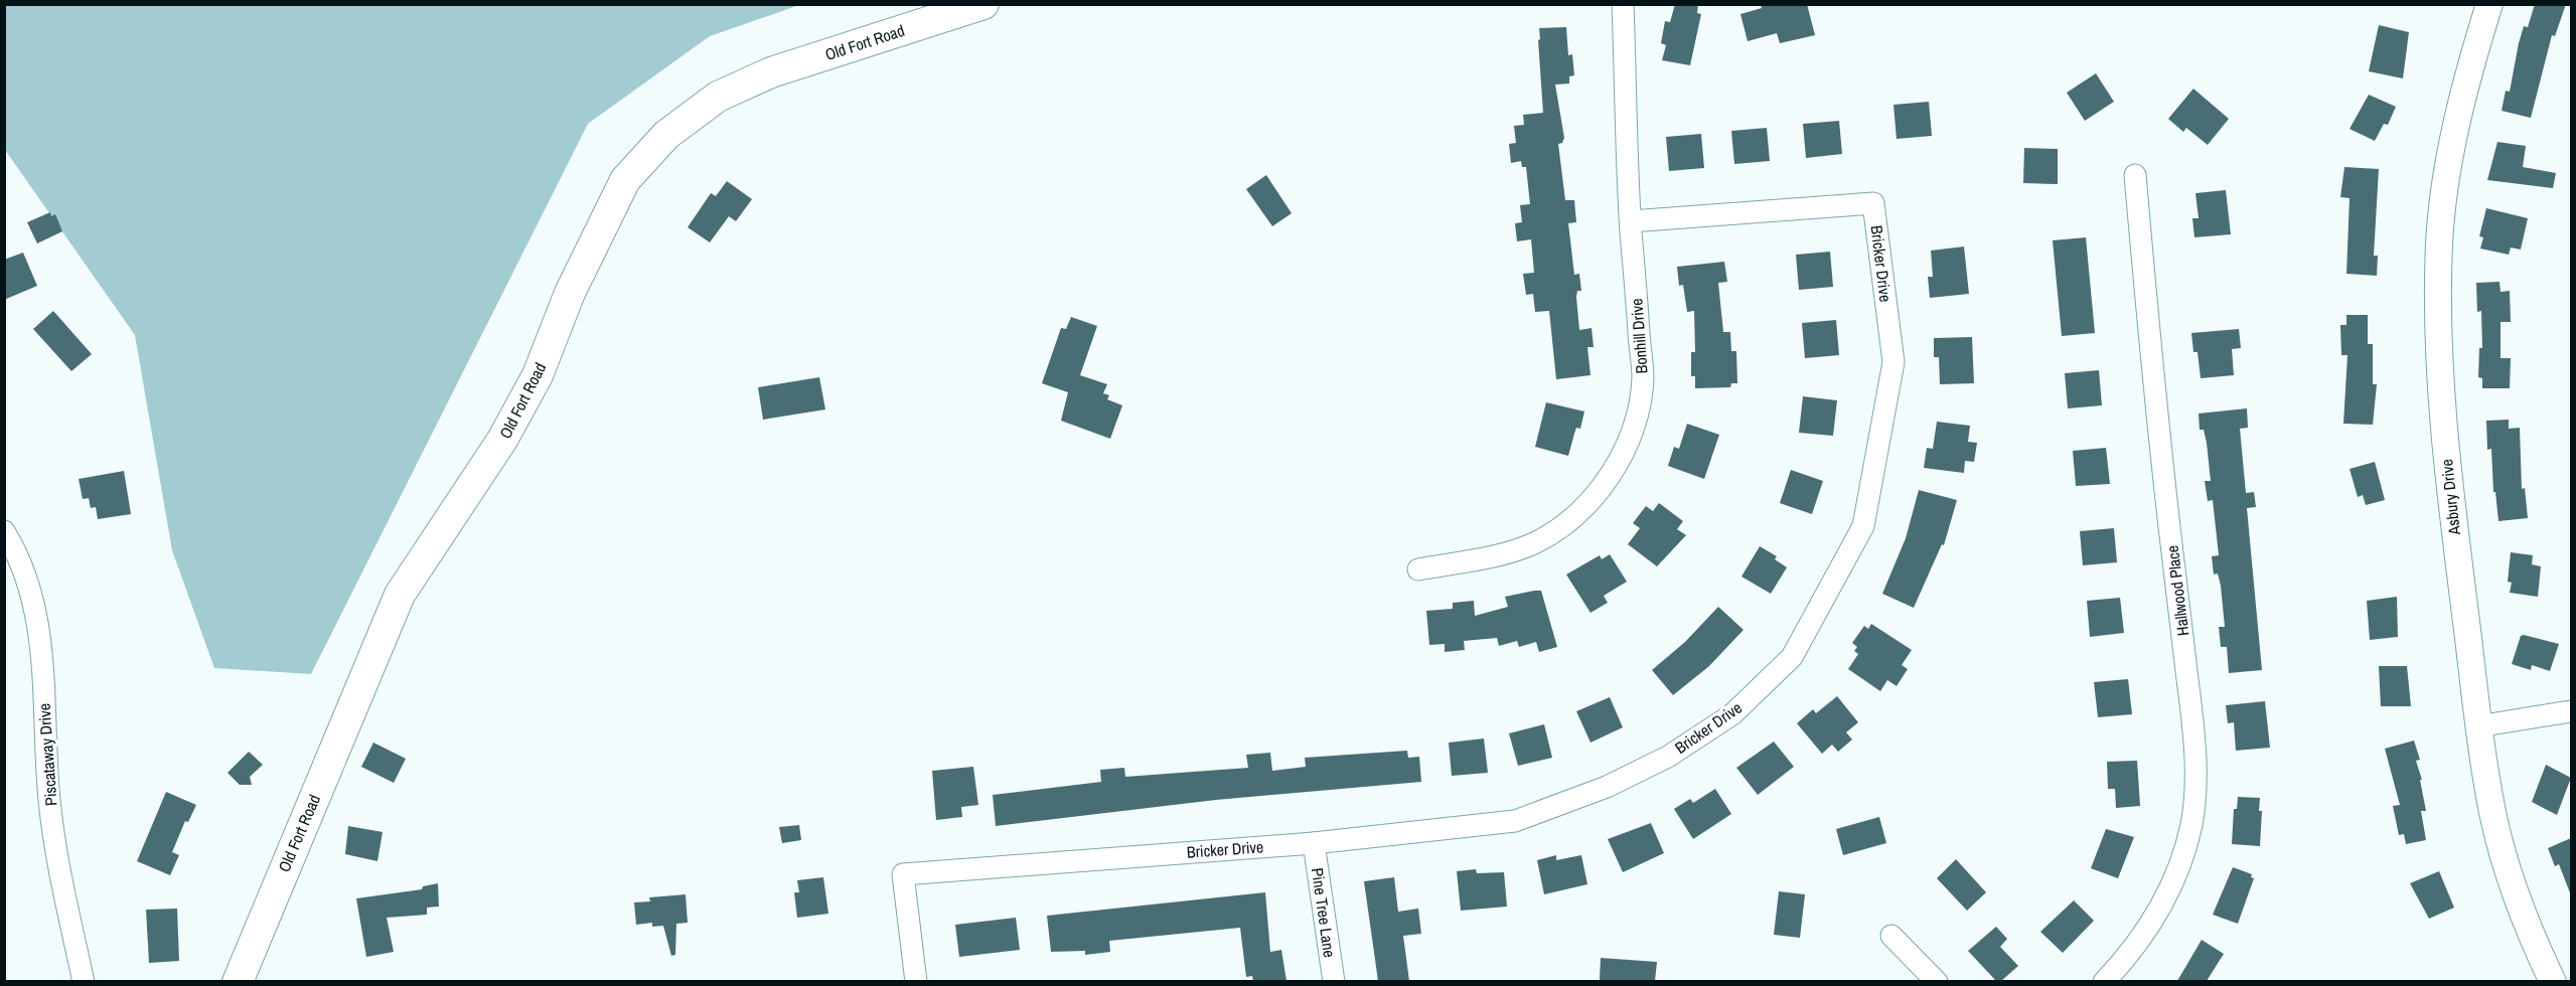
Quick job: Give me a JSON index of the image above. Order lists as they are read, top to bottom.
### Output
{
  "streets": {
    "main road": ["Old Fort Road"],
    "street": [
      "Bricker Drive",
      "Bonhill Drive",
      "Asbury Drive",
      "Hallwood Place",
      "Piscataway Drive",
      "Pine Tree Lane"
    ]
  },
  "crossings": [
    ["Bricker Drive", "Bonhill Drive"],
    ["Bricker Drive", "Pine Tree Lane"]
  ]
}
